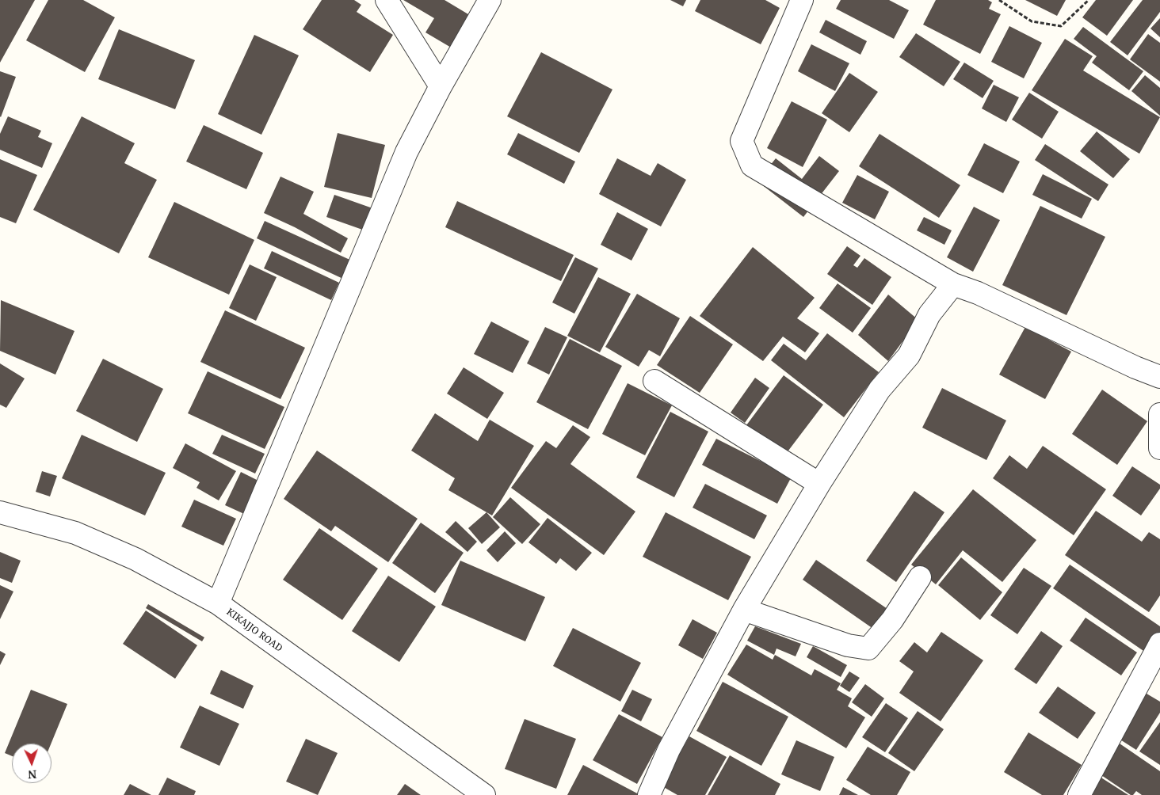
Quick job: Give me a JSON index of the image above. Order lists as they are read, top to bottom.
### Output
{
  "streets": {
    "street": ["KIKAJJO ROAD"]
  },
  "north": "bottom"
}
